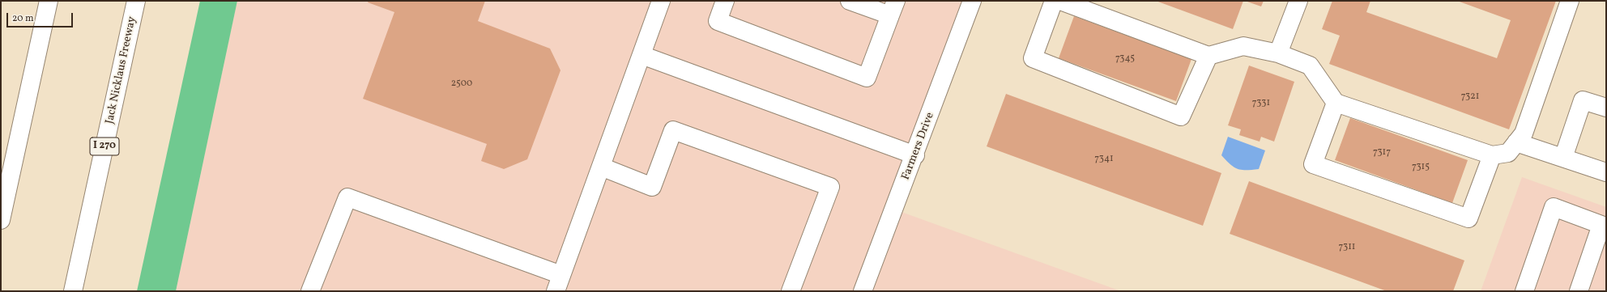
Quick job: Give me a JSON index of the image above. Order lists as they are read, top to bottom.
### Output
{
  "streets": {
    "main road": ["Jack Nicklaus Freeway", "I 270", "Farmers Drive"]
  },
  "house_numbers": [
    "7345",
    "2500",
    "7321",
    "7331",
    "7317",
    "7341",
    "7315",
    "7311"
  ],
  "scale_bar": "20 m"
}
